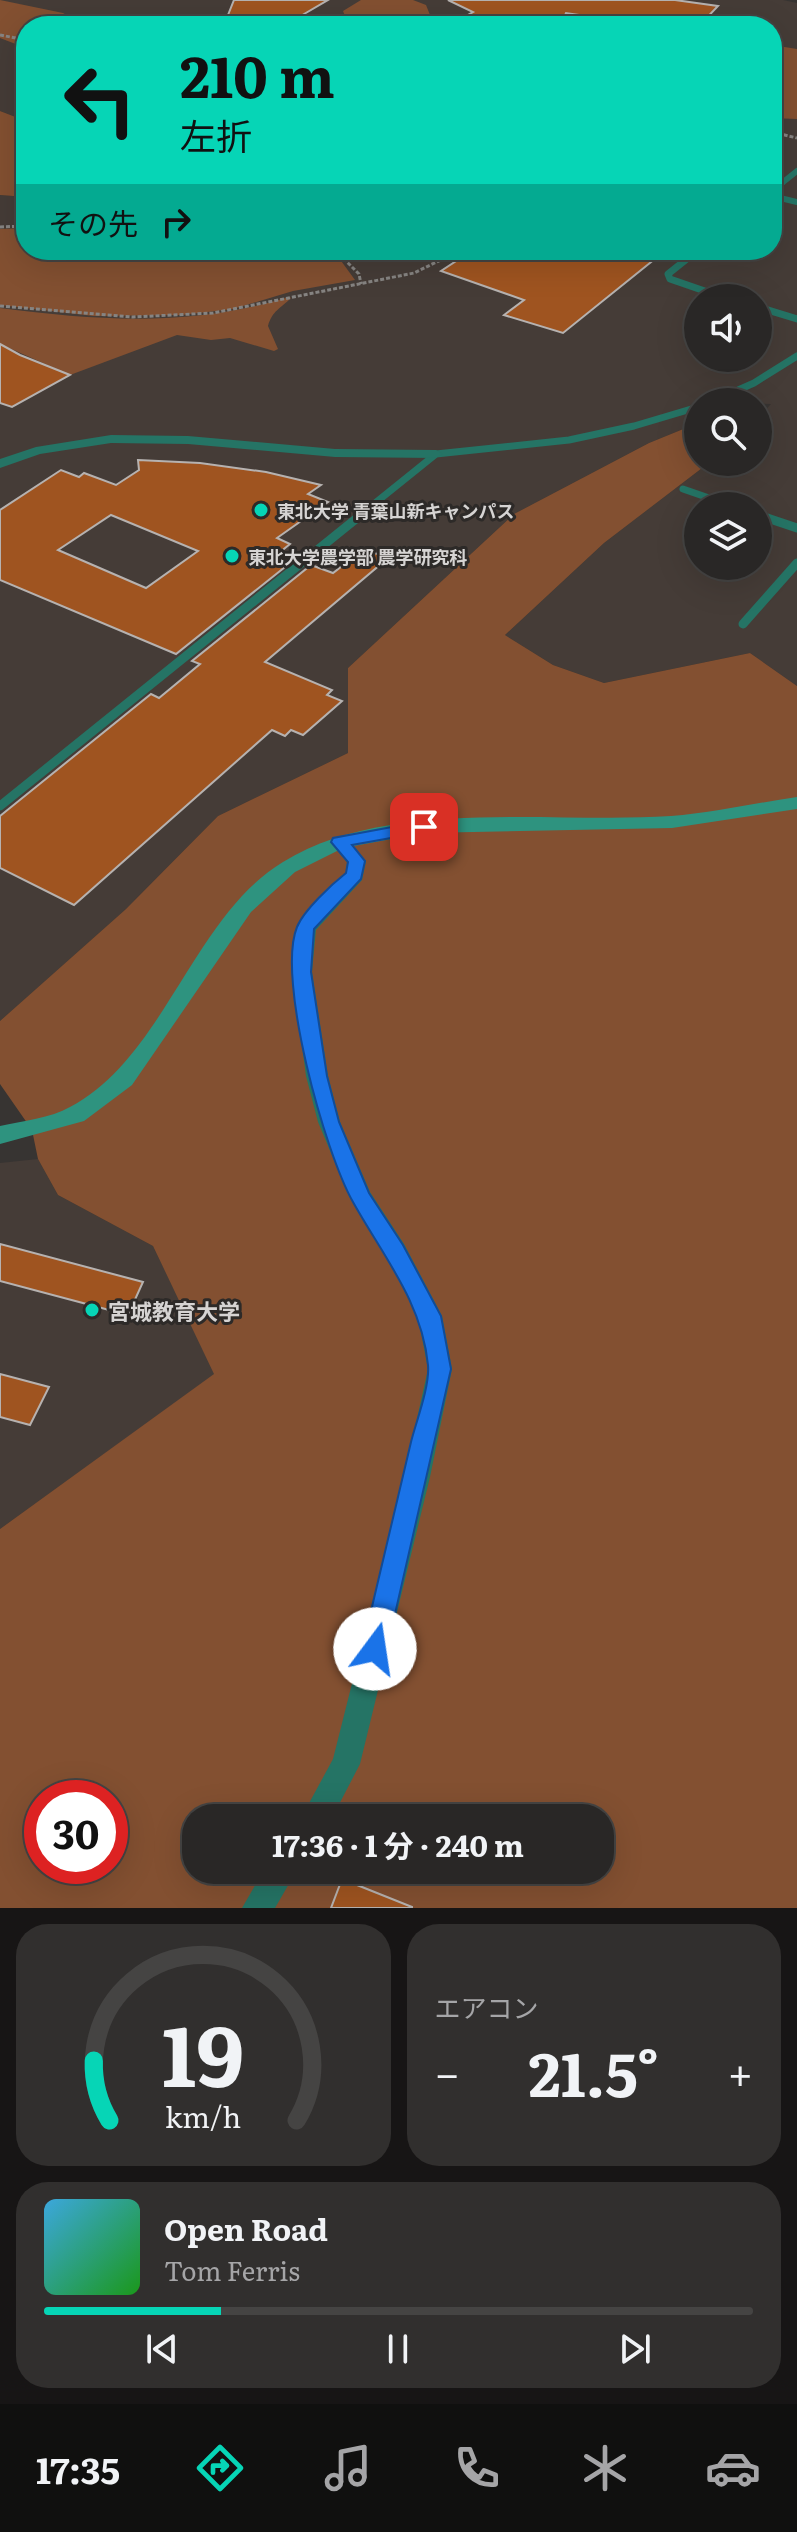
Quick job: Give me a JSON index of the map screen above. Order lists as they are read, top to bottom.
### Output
{
  "places": ["東北大学 青葉山新キャンパス", "東北大学農学部 農学研究科", "宮城教育大学"],
  "page": {
    "turn": ["210 m", "左折"],
    "then": "その先",
    "limit": "30",
    "trip": "17:36 · 1 分 · 240 m",
    "tile": "エアコン",
    "heat": ["−", "21.5°", "+"],
    "song": ["Open Road", "Tom Ferris"],
    "tabs": "17:35",
    "gauge": ["19", "km/h"]
  }
}
